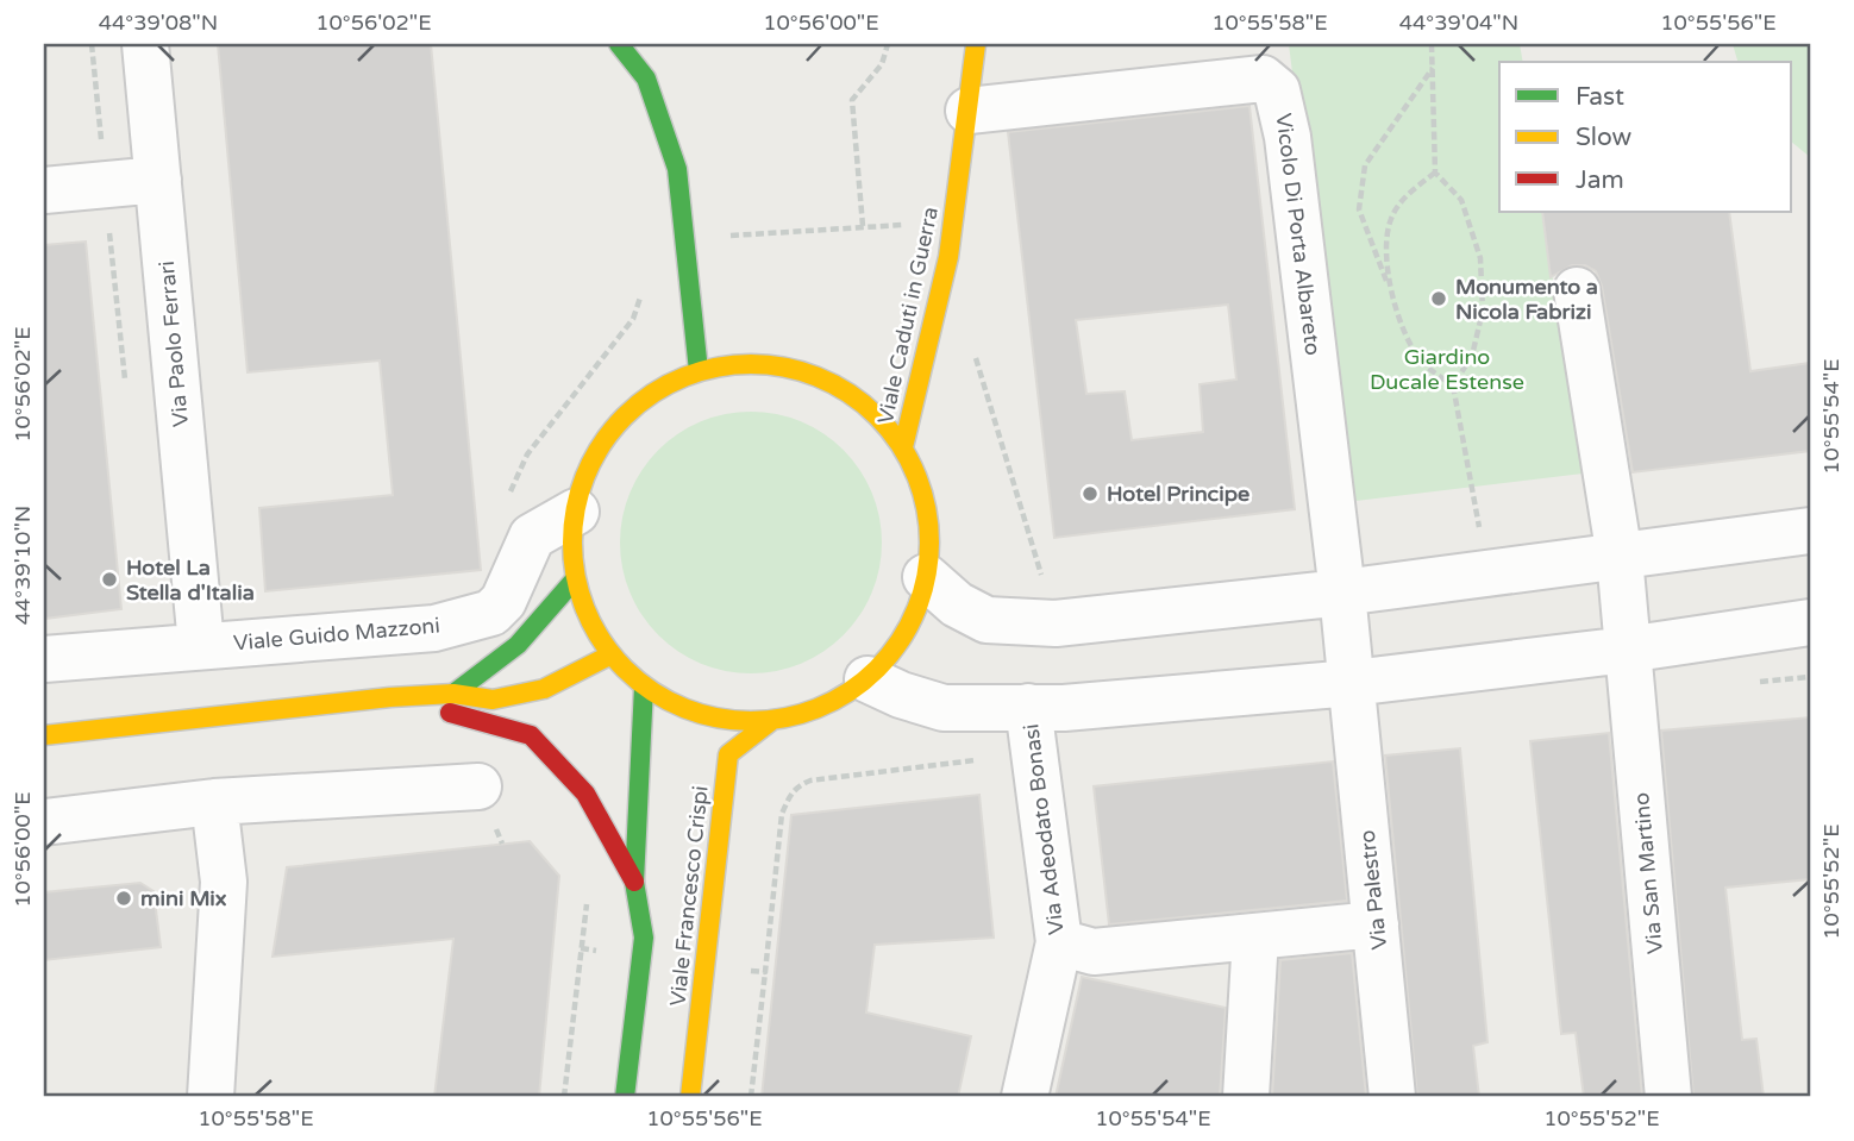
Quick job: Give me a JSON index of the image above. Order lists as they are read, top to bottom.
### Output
{
  "streets": {
    "main road": ["Viale Caduti in Guerra", "Viale Francesco Crispi"],
    "street": [
      "Vicolo Di Porta Albareto",
      "Via Paolo Ferrari",
      "Viale Guido Mazzoni",
      "Via Adeodato Bonasi",
      "Via San Martino",
      "Via Palestro"
    ]
  },
  "crossings": [
    ["Vicolo Di Porta Albareto", "Viale Caduti in Guerra"],
    ["Vicolo Di Porta Albareto", "Via Palestro"],
    ["Via Paolo Ferrari", "Viale Guido Mazzoni"]
  ],
  "parks": ["Giardino Ducale Estense"],
  "places": [
    "Monumento a Nicola Fabrizi",
    "Hotel Principe",
    "Hotel La Stella d'Italia",
    "mini Mix"
  ],
  "legend": ["Fast", "Slow", "Jam"],
  "coordinates": [
    "44°39'08\"N",
    "10°56'02\"E",
    "10°56'00\"E",
    "10°55'58\"E",
    "44°39'04\"N",
    "10°55'56\"E",
    "10°55'54\"E",
    "44°39'10\"N",
    "10°55'52\"E"
  ]
}
